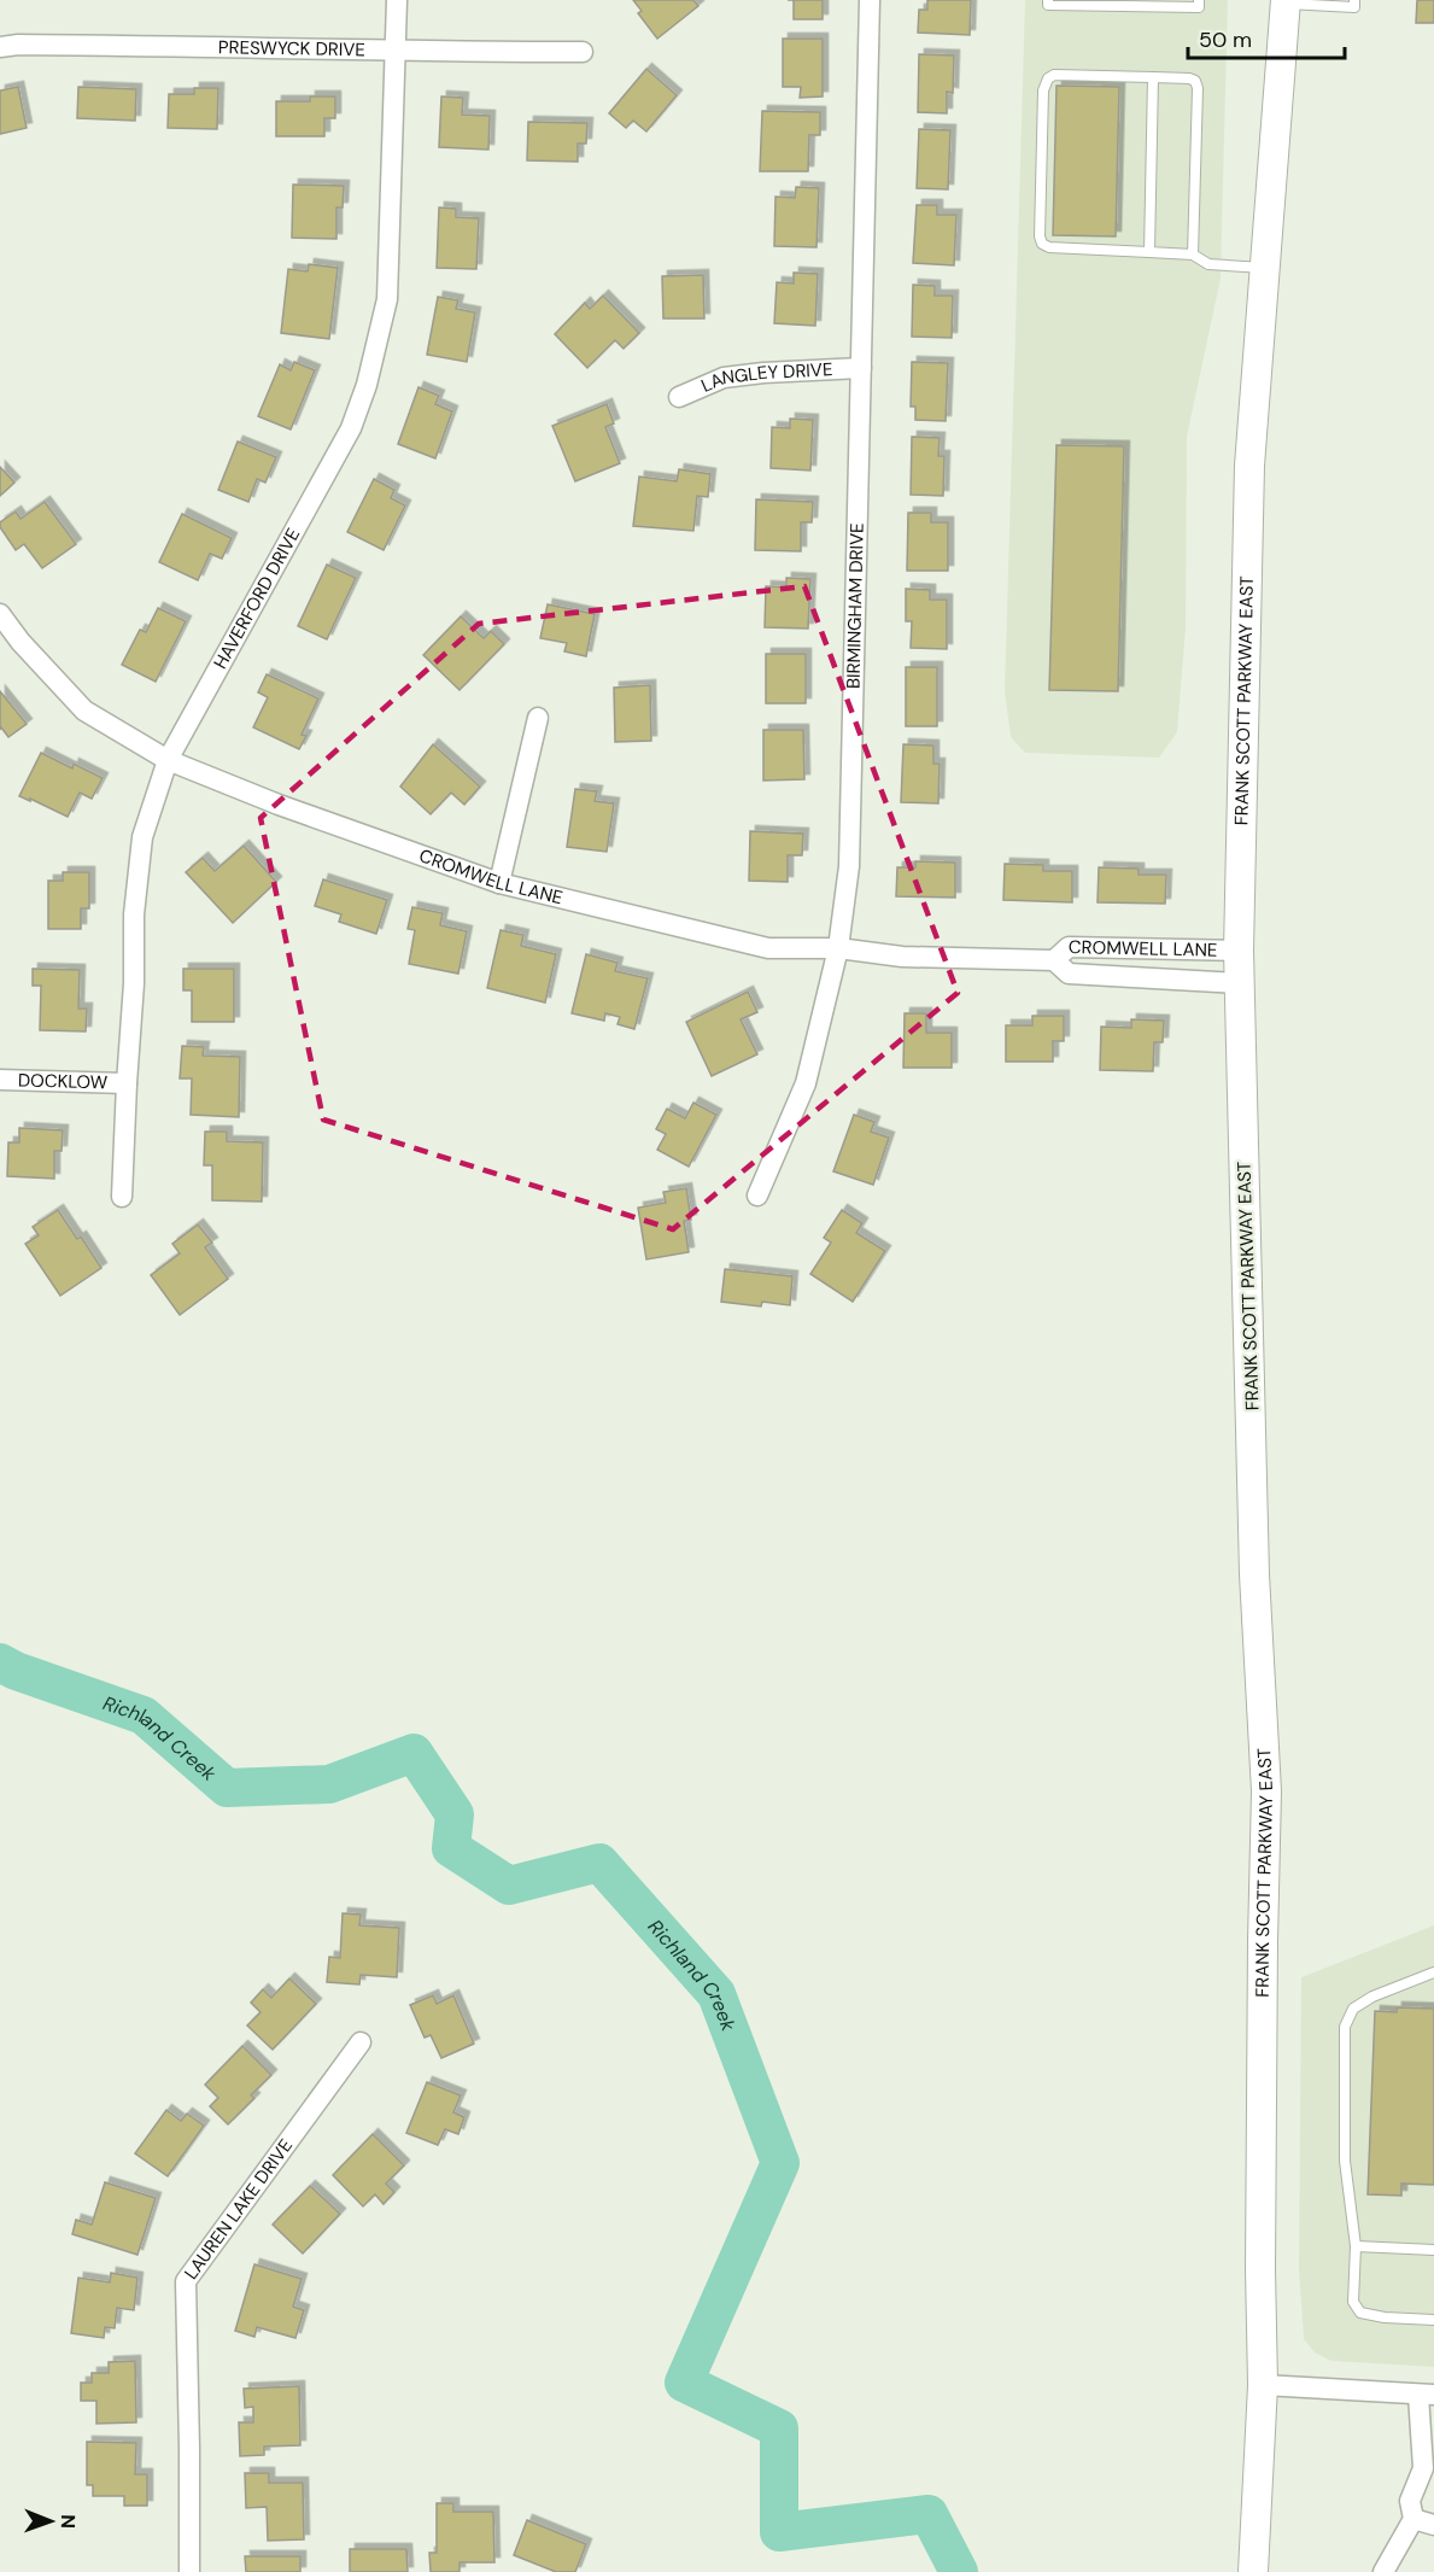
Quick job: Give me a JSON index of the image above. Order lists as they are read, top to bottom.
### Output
{
  "streets": {
    "main road": ["FRANK SCOTT PARKWAY EAST"],
    "street": [
      "PRESWYCK DRIVE",
      "LANGLEY DRIVE",
      "HAVERFORD DRIVE",
      "BIRMINGHAM DRIVE",
      "CROMWELL LANE",
      "DOCKLOW",
      "LAUREN LAKE DRIVE"
    ]
  },
  "crossings": [
    ["PRESWYCK DRIVE", "HAVERFORD DRIVE"],
    ["LANGLEY DRIVE", "BIRMINGHAM DRIVE"],
    ["HAVERFORD DRIVE", "CROMWELL LANE"],
    ["HAVERFORD DRIVE", "DOCKLOW"],
    ["BIRMINGHAM DRIVE", "CROMWELL LANE"],
    ["FRANK SCOTT PARKWAY EAST", "CROMWELL LANE"]
  ],
  "water": ["Richland Creek"],
  "scale_bar": "50 m",
  "north": "right"
}
